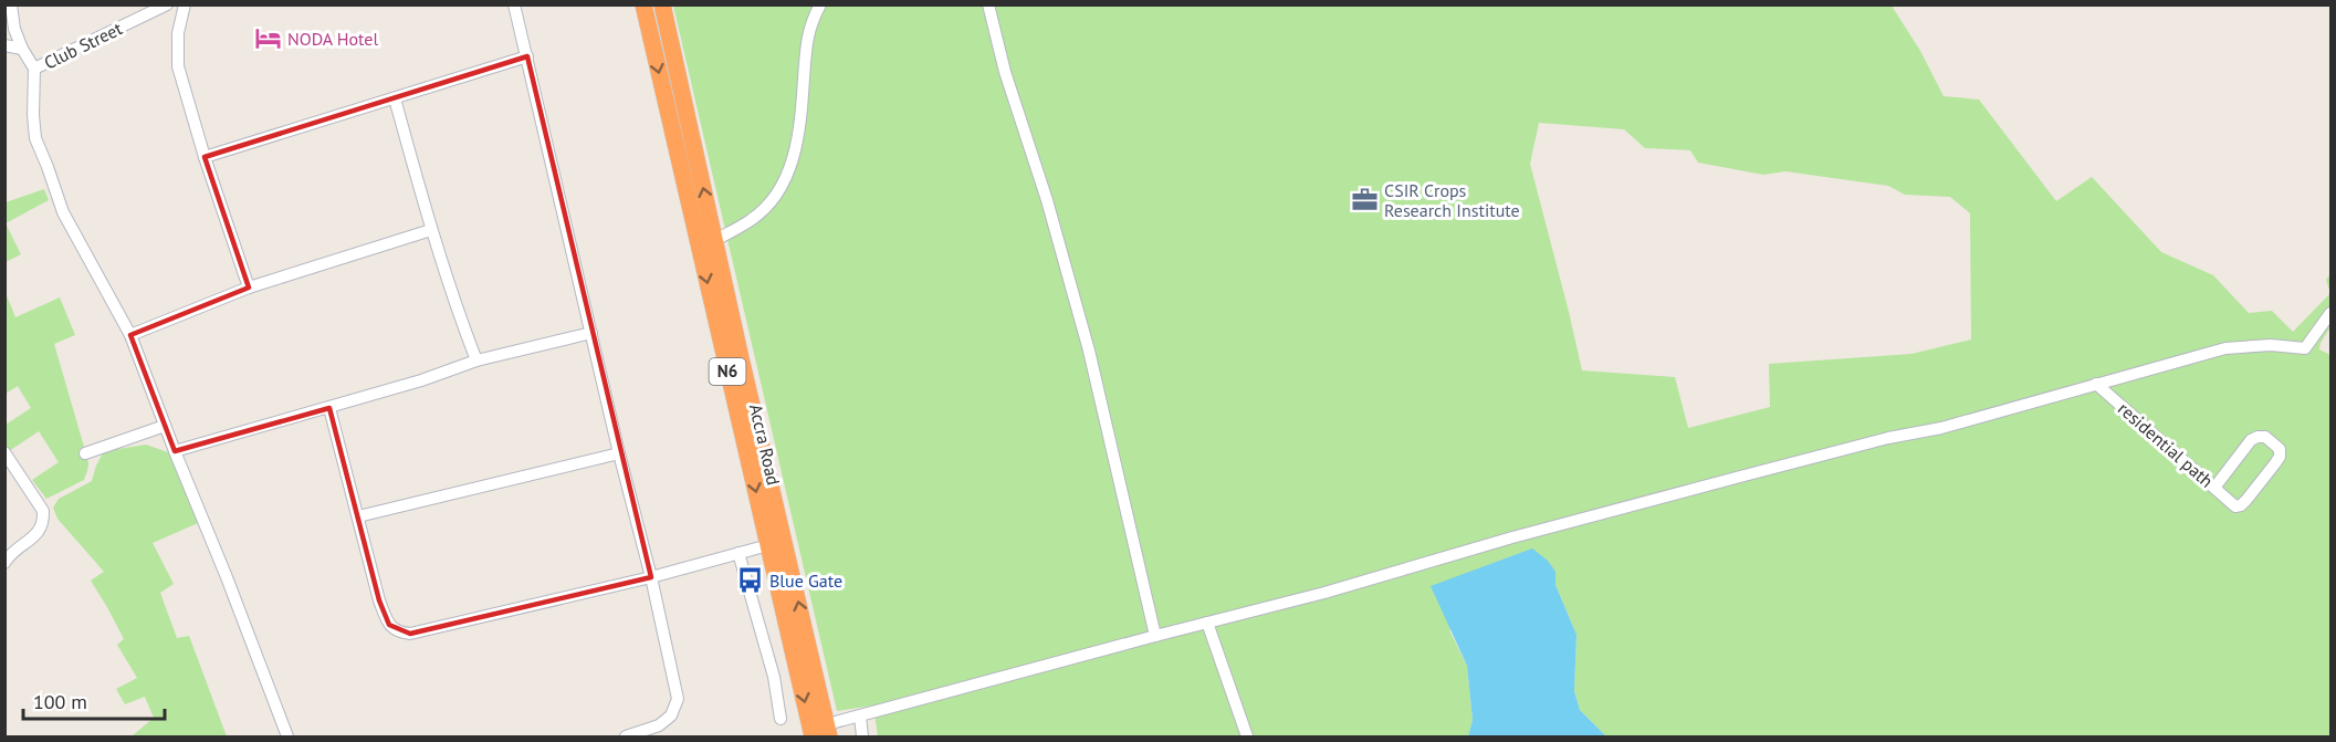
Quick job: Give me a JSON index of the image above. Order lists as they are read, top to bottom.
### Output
{
  "streets": {
    "highway": ["N6", "Accra Road"],
    "street": ["Club Street", "residential path"]
  },
  "places": {
    "hotel": ["NODA Hotel"],
    "office": ["CSIR Crops Research Institute"],
    "bus stop": ["Blue Gate"]
  },
  "scale_bar": "100 m"
}
